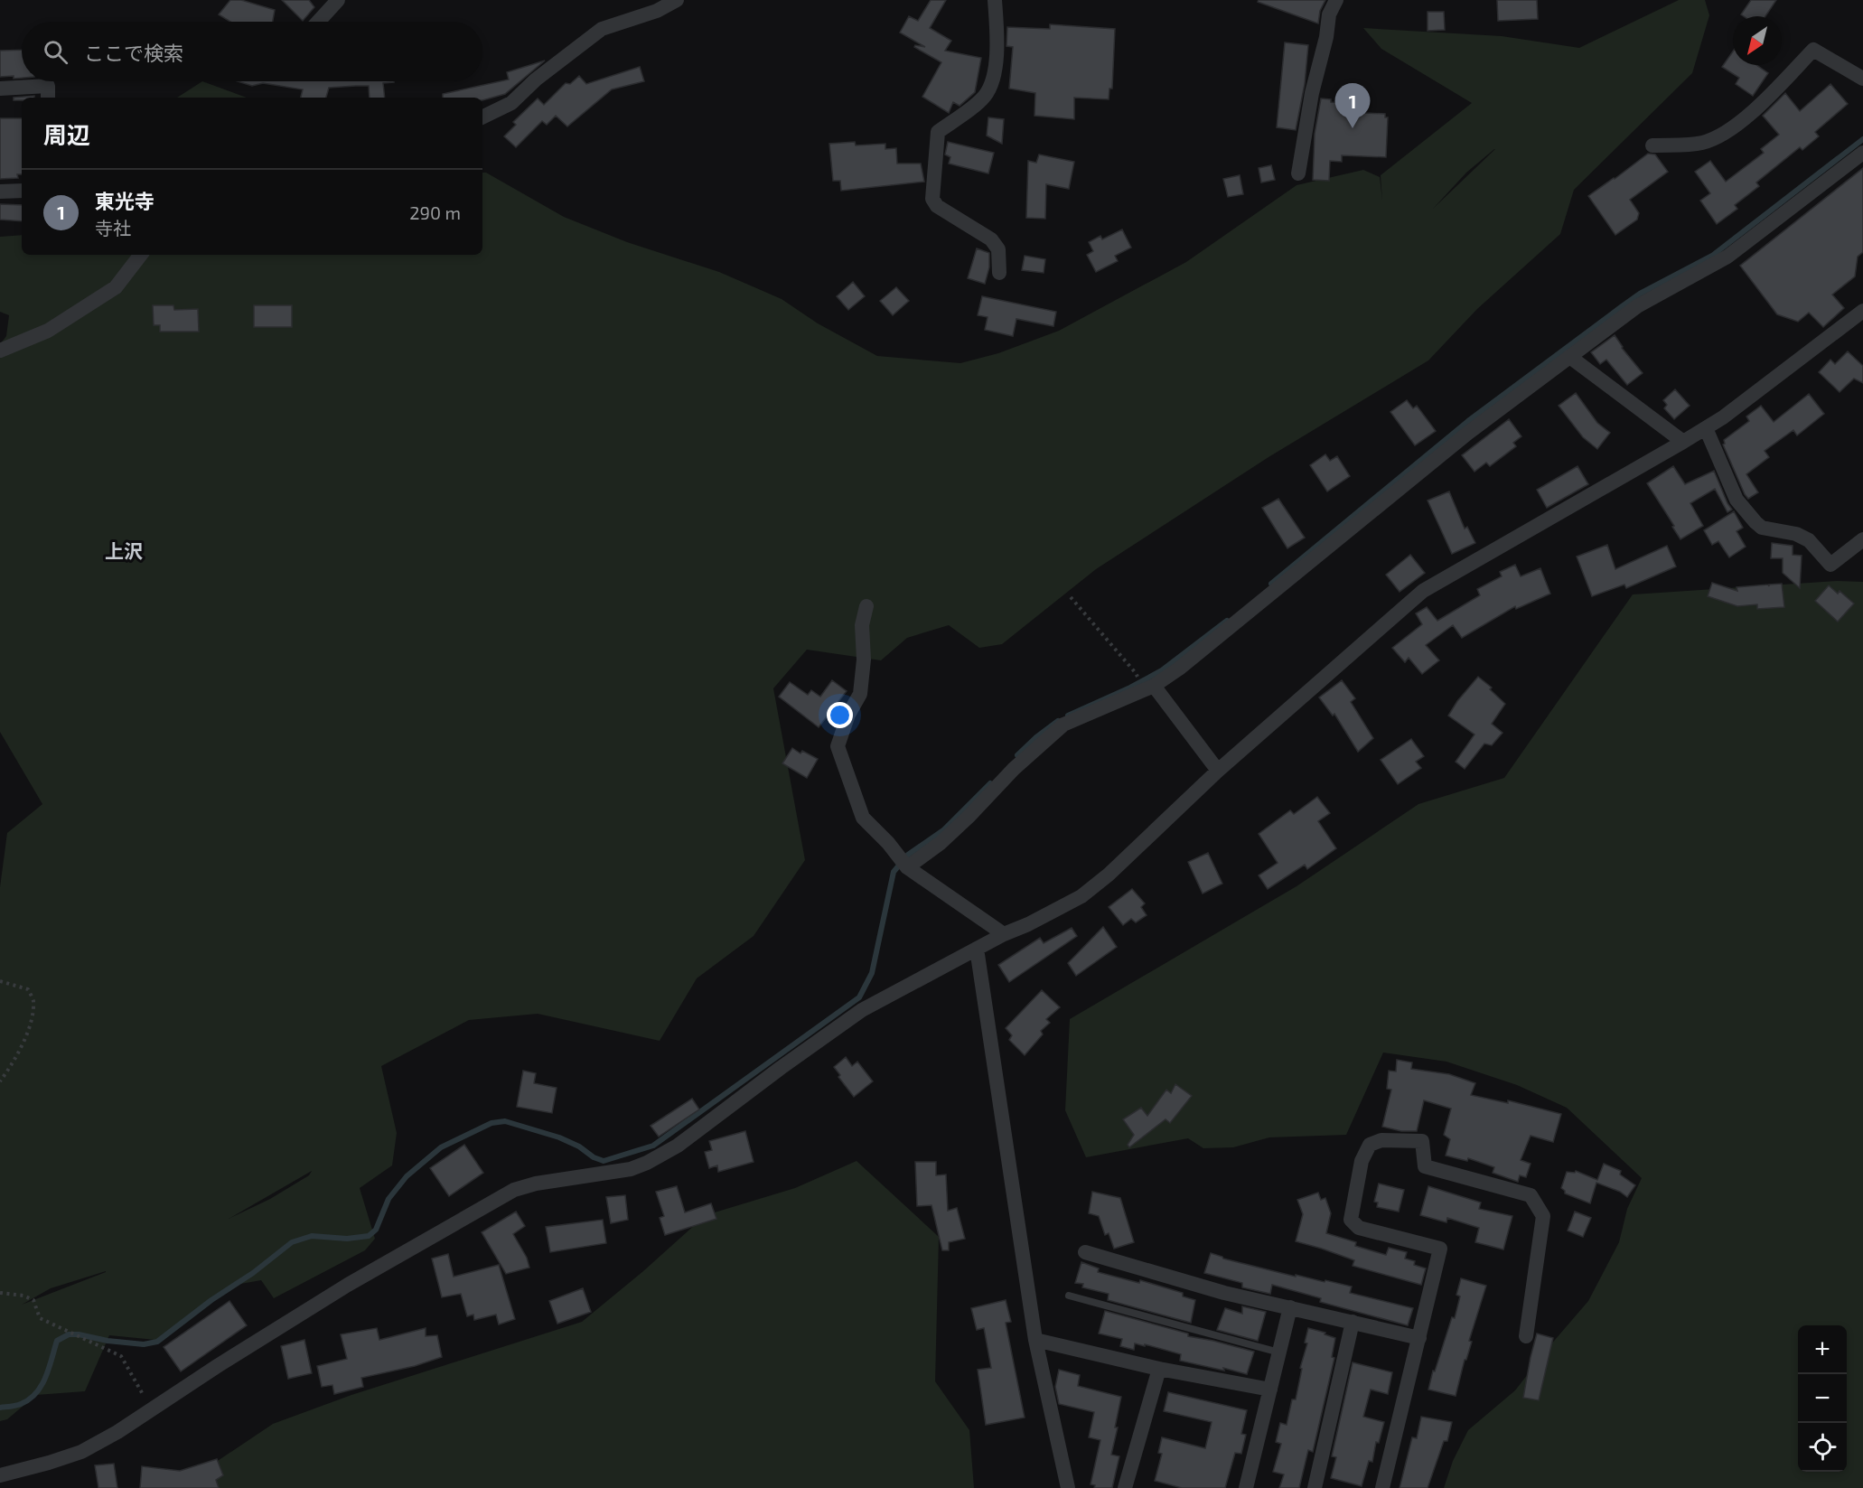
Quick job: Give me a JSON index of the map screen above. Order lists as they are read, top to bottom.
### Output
{
  "districts": ["上沢"],
  "north": "bottom left",
  "page": {
    "search": "ここで検索",
    "pins": "1",
    "heading": "周辺",
    "list": [
      {
        "mark": "1",
        "name": "東光寺",
        "note": "寺社",
        "value": "290 m"
      }
    ],
    "map_buttons": ["+", "−"]
  }
}
